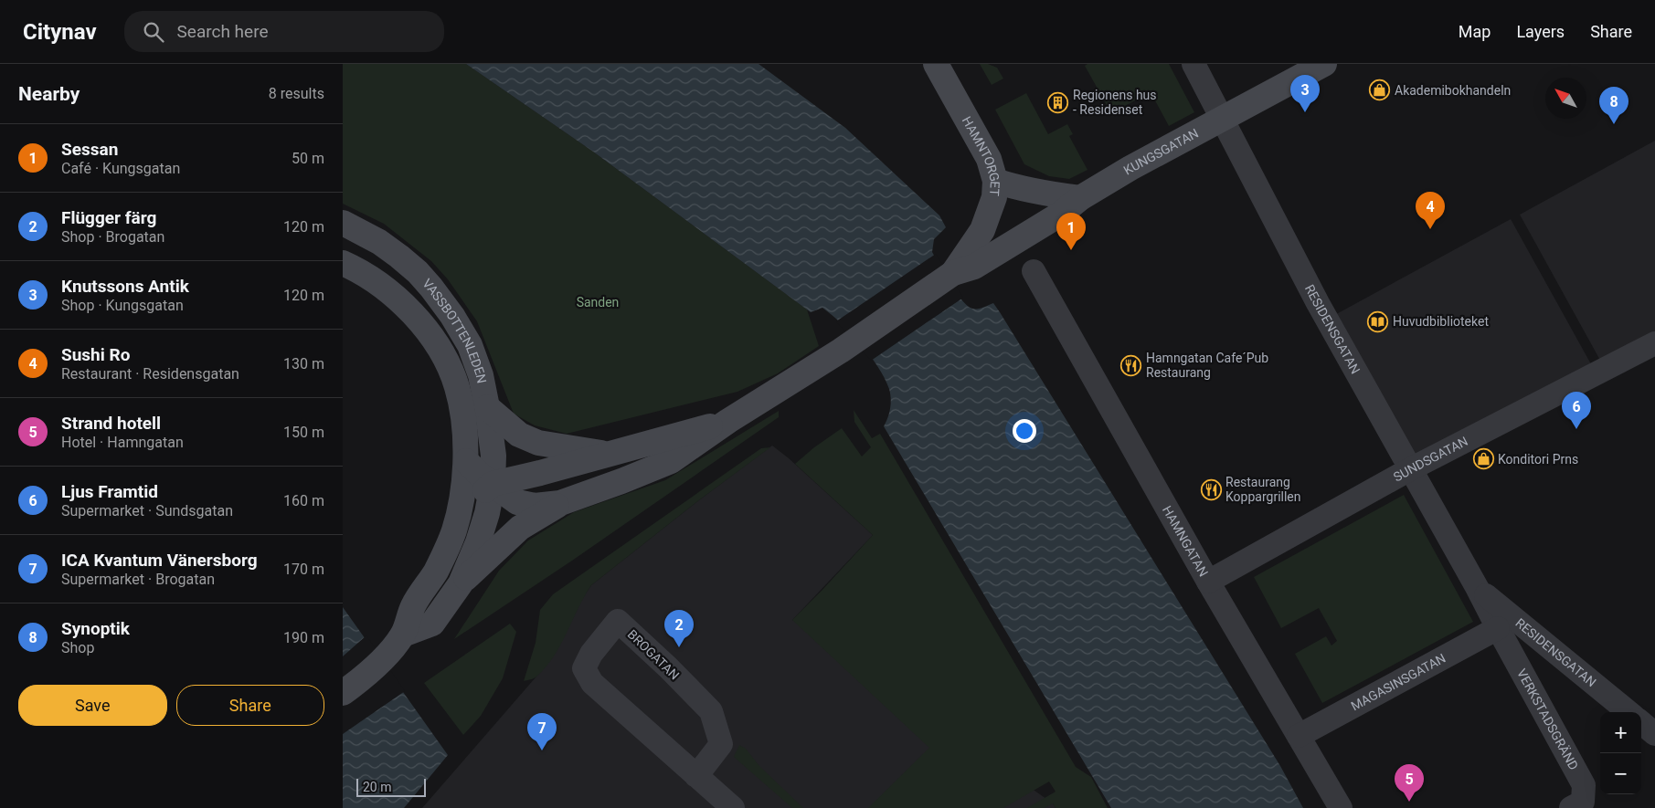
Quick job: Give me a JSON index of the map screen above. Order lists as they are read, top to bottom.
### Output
{
  "streets": {
    "street": [
      "KUNGSGATAN",
      "HAMNTORGET",
      "RESIDENSGATAN",
      "VASSBOTTENLEDEN",
      "SUNDSGATAN",
      "HAMNGATAN",
      "BROGATAN",
      "MAGASINSGATAN",
      "VERKSTADSGRÄND"
    ]
  },
  "crossings": [
    ["KUNGSGATAN", "HAMNTORGET"],
    ["KUNGSGATAN", "RESIDENSGATAN"],
    ["RESIDENSGATAN", "SUNDSGATAN"],
    ["RESIDENSGATAN", "MAGASINSGATAN"],
    ["RESIDENSGATAN", "VERKSTADSGRÄND"],
    ["SUNDSGATAN", "HAMNGATAN"],
    ["HAMNGATAN", "MAGASINSGATAN"],
    ["MAGASINSGATAN", "VERKSTADSGRÄND"]
  ],
  "parks": ["Sanden"],
  "places": {
    "shop": ["Akademibokhandeln", "Konditori Prns"],
    "building": ["Regionens hus - Residenset"],
    "library": ["Huvudbiblioteket"],
    "restaurant": ["Hamngatan Cafe´Pub Restaurang", "Restaurang Koppargrillen"]
  },
  "scale_bar": "20 m",
  "north": "top left",
  "page": {
    "header": "Citynav",
    "search": "Search here",
    "nav": ["Map", "Layers", "Share"],
    "heading": ["Nearby", "8 results"],
    "pins": [
      "3",
      "8",
      "4",
      "1",
      "6",
      "2",
      "7",
      "5"
    ],
    "list": [
      {
        "mark": "1",
        "name": "Sessan",
        "note": "Café · Kungsgatan",
        "value": "50 m"
      },
      {
        "mark": "2",
        "name": "Flügger färg",
        "note": "Shop · Brogatan",
        "value": "120 m"
      },
      {
        "mark": "3",
        "name": "Knutssons Antik",
        "note": "Shop · Kungsgatan",
        "value": "120 m"
      },
      {
        "mark": "4",
        "name": "Sushi Ro",
        "note": "Restaurant · Residensgatan",
        "value": "130 m"
      },
      {
        "mark": "5",
        "name": "Strand hotell",
        "note": "Hotel · Hamngatan",
        "value": "150 m"
      },
      {
        "mark": "6",
        "name": "Ljus Framtid",
        "note": "Supermarket · Sundsgatan",
        "value": "160 m"
      },
      {
        "mark": "7",
        "name": "ICA Kvantum Vänersborg",
        "note": "Supermarket · Brogatan",
        "value": "170 m"
      },
      {
        "mark": "8",
        "name": "Synoptik",
        "note": "Shop",
        "value": "190 m"
      }
    ],
    "buttons": ["Save", "Share"],
    "map_buttons": ["+", "−"],
    "scale": "20 m"
  }
}
